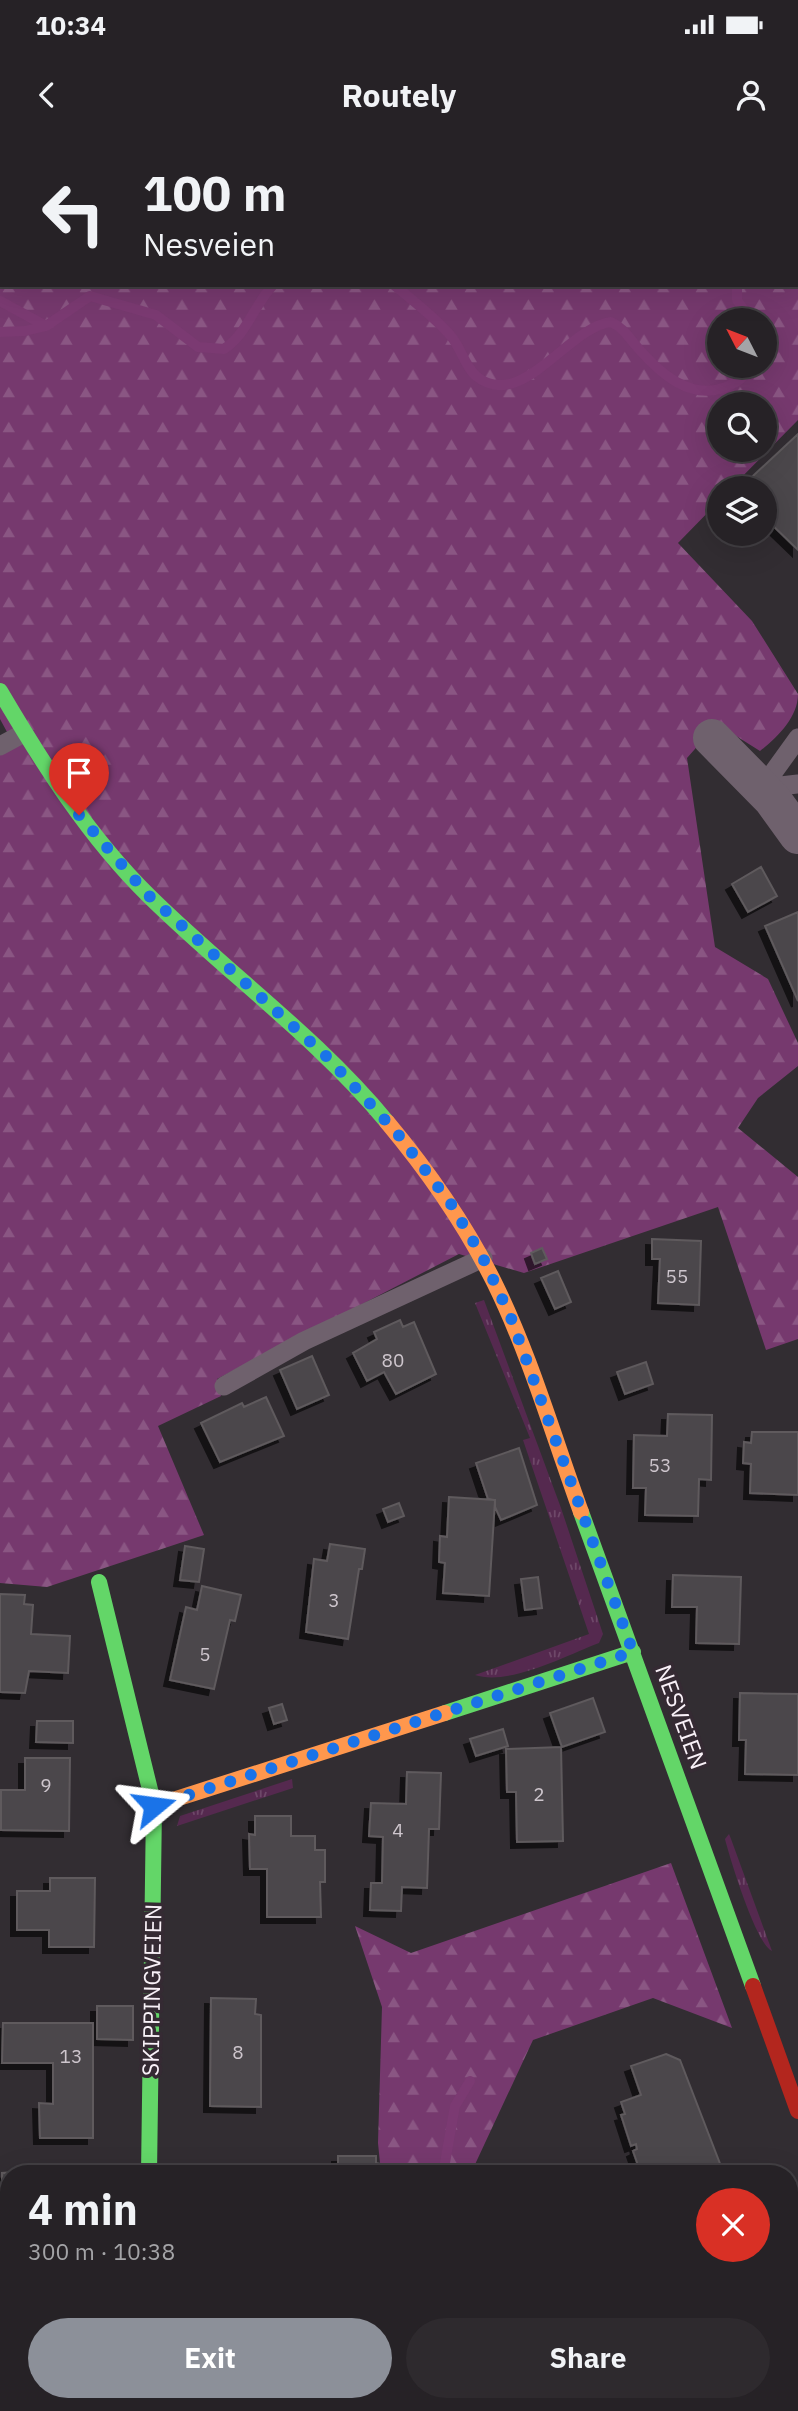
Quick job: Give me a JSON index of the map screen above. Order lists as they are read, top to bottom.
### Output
{
  "streets": {
    "main road": ["NESVEIEN", "SKIPPINGVEIEN"]
  },
  "house_numbers": [
    "55",
    "80",
    "53",
    "3",
    "5",
    "9",
    "2",
    "4",
    "8",
    "13"
  ],
  "north": "top left",
  "page": {
    "status": "10:34",
    "header": "Routely",
    "turn": ["100 m", "Nesveien"],
    "heading": ["4 min", "300 m · 10:38"],
    "buttons": ["Exit", "Share"]
  }
}
